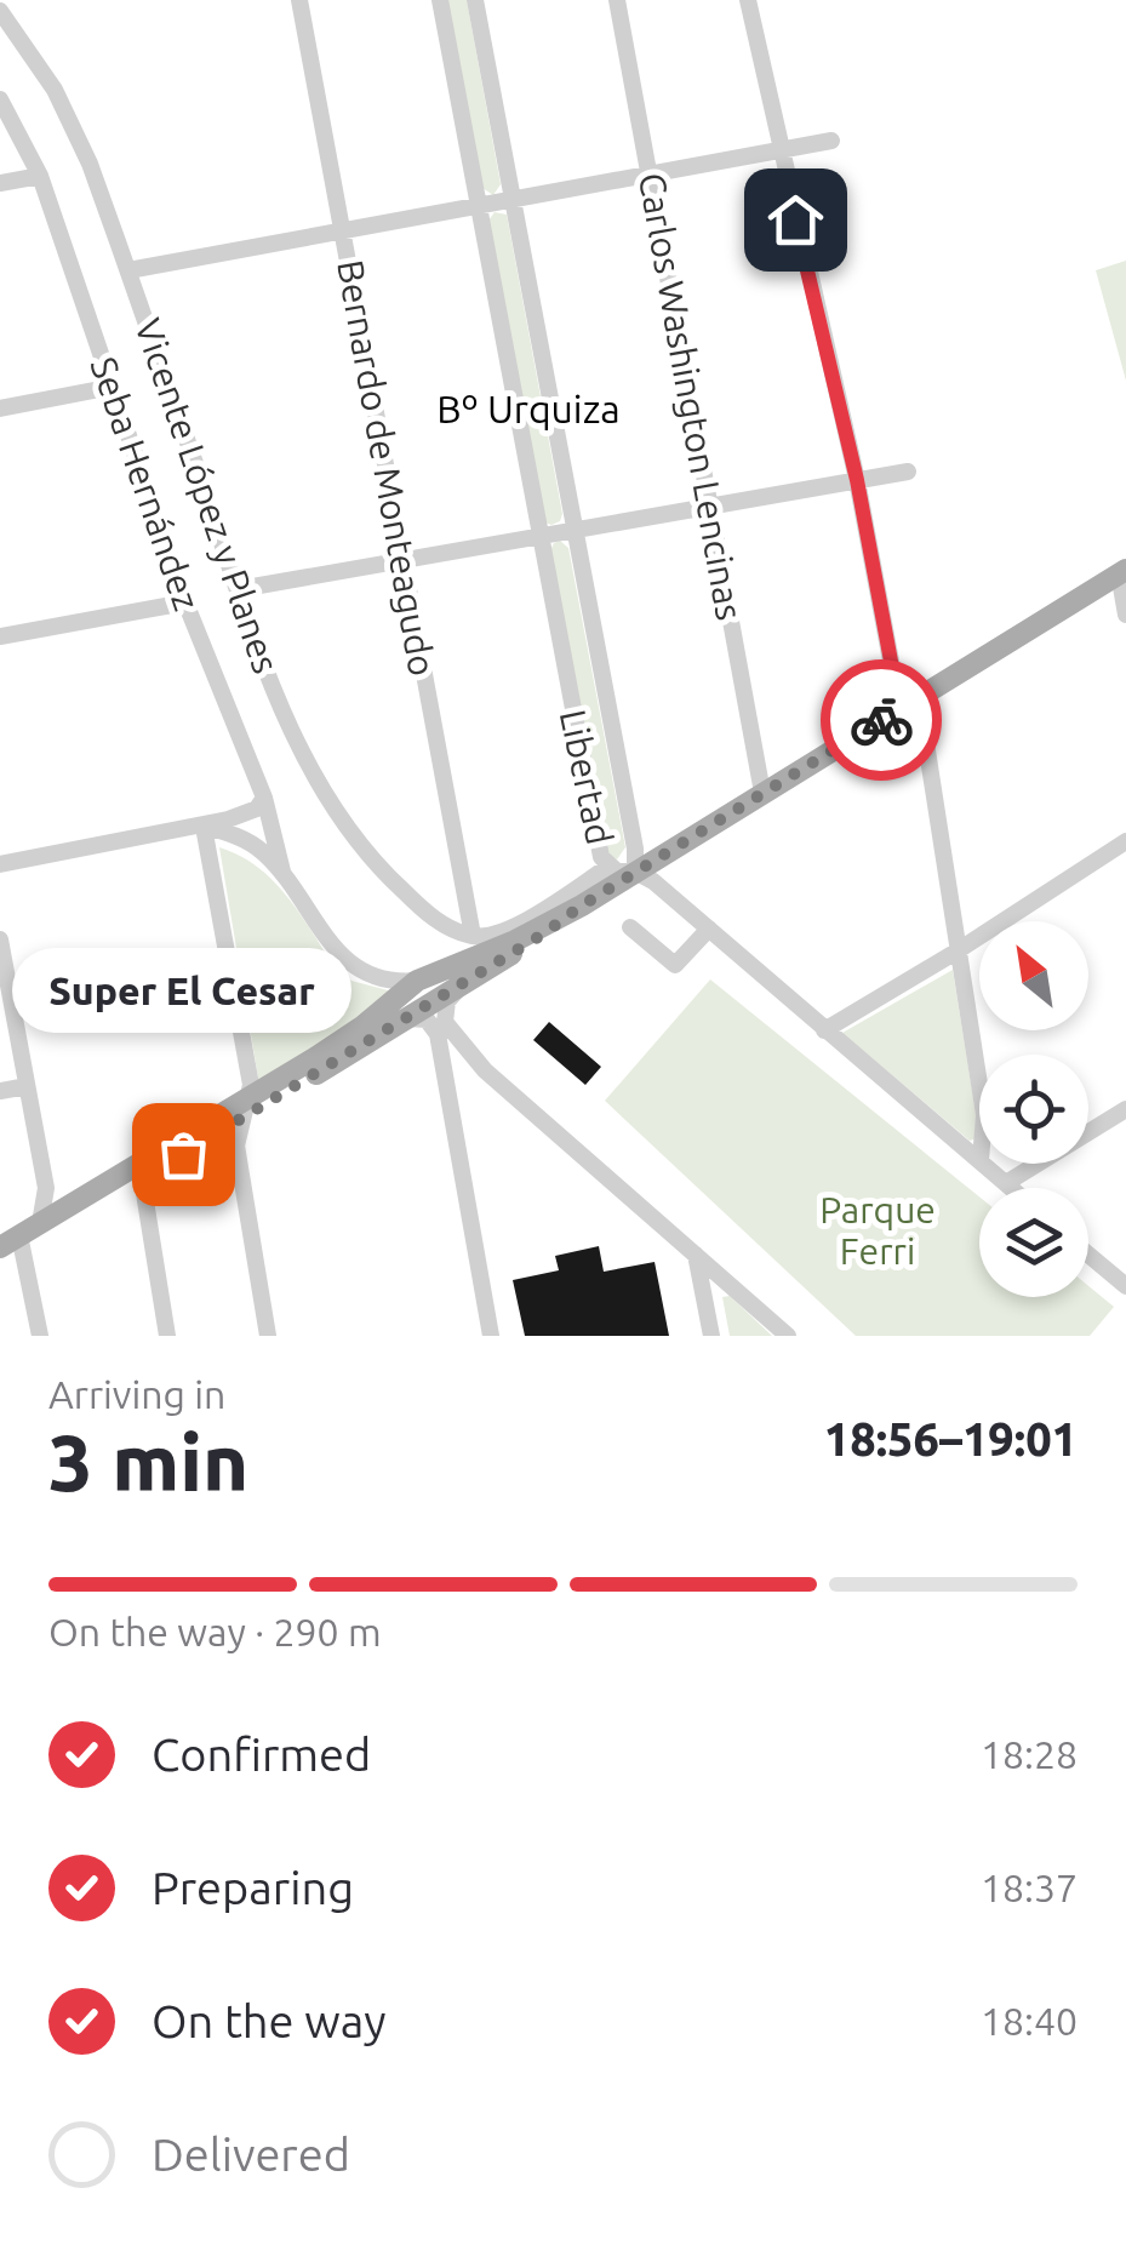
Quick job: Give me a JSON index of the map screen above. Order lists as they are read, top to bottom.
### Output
{
  "streets": {
    "street": [
      "Carlos Washington Lencinas",
      "Bernardo de Monteagudo",
      "Seba Hernández",
      "Vicente López y Planes",
      "Libertad"
    ]
  },
  "crossings": [
    ["Bernardo de Monteagudo", "Vicente López y Planes"]
  ],
  "districts": ["Bº Urquiza"],
  "parks": ["Parque Ferri"],
  "places": ["Super El Cesar"],
  "north": "top left",
  "page": {
    "bubble": "Super El Cesar",
    "heading": ["3 min", "Arriving in", "18:56–19:01"],
    "bar": "On the way · 290 m",
    "list": [
      ["Confirmed", "18:28"],
      ["Preparing", "18:37"],
      ["On the way", "18:40"],
      "Delivered"
    ]
  }
}
